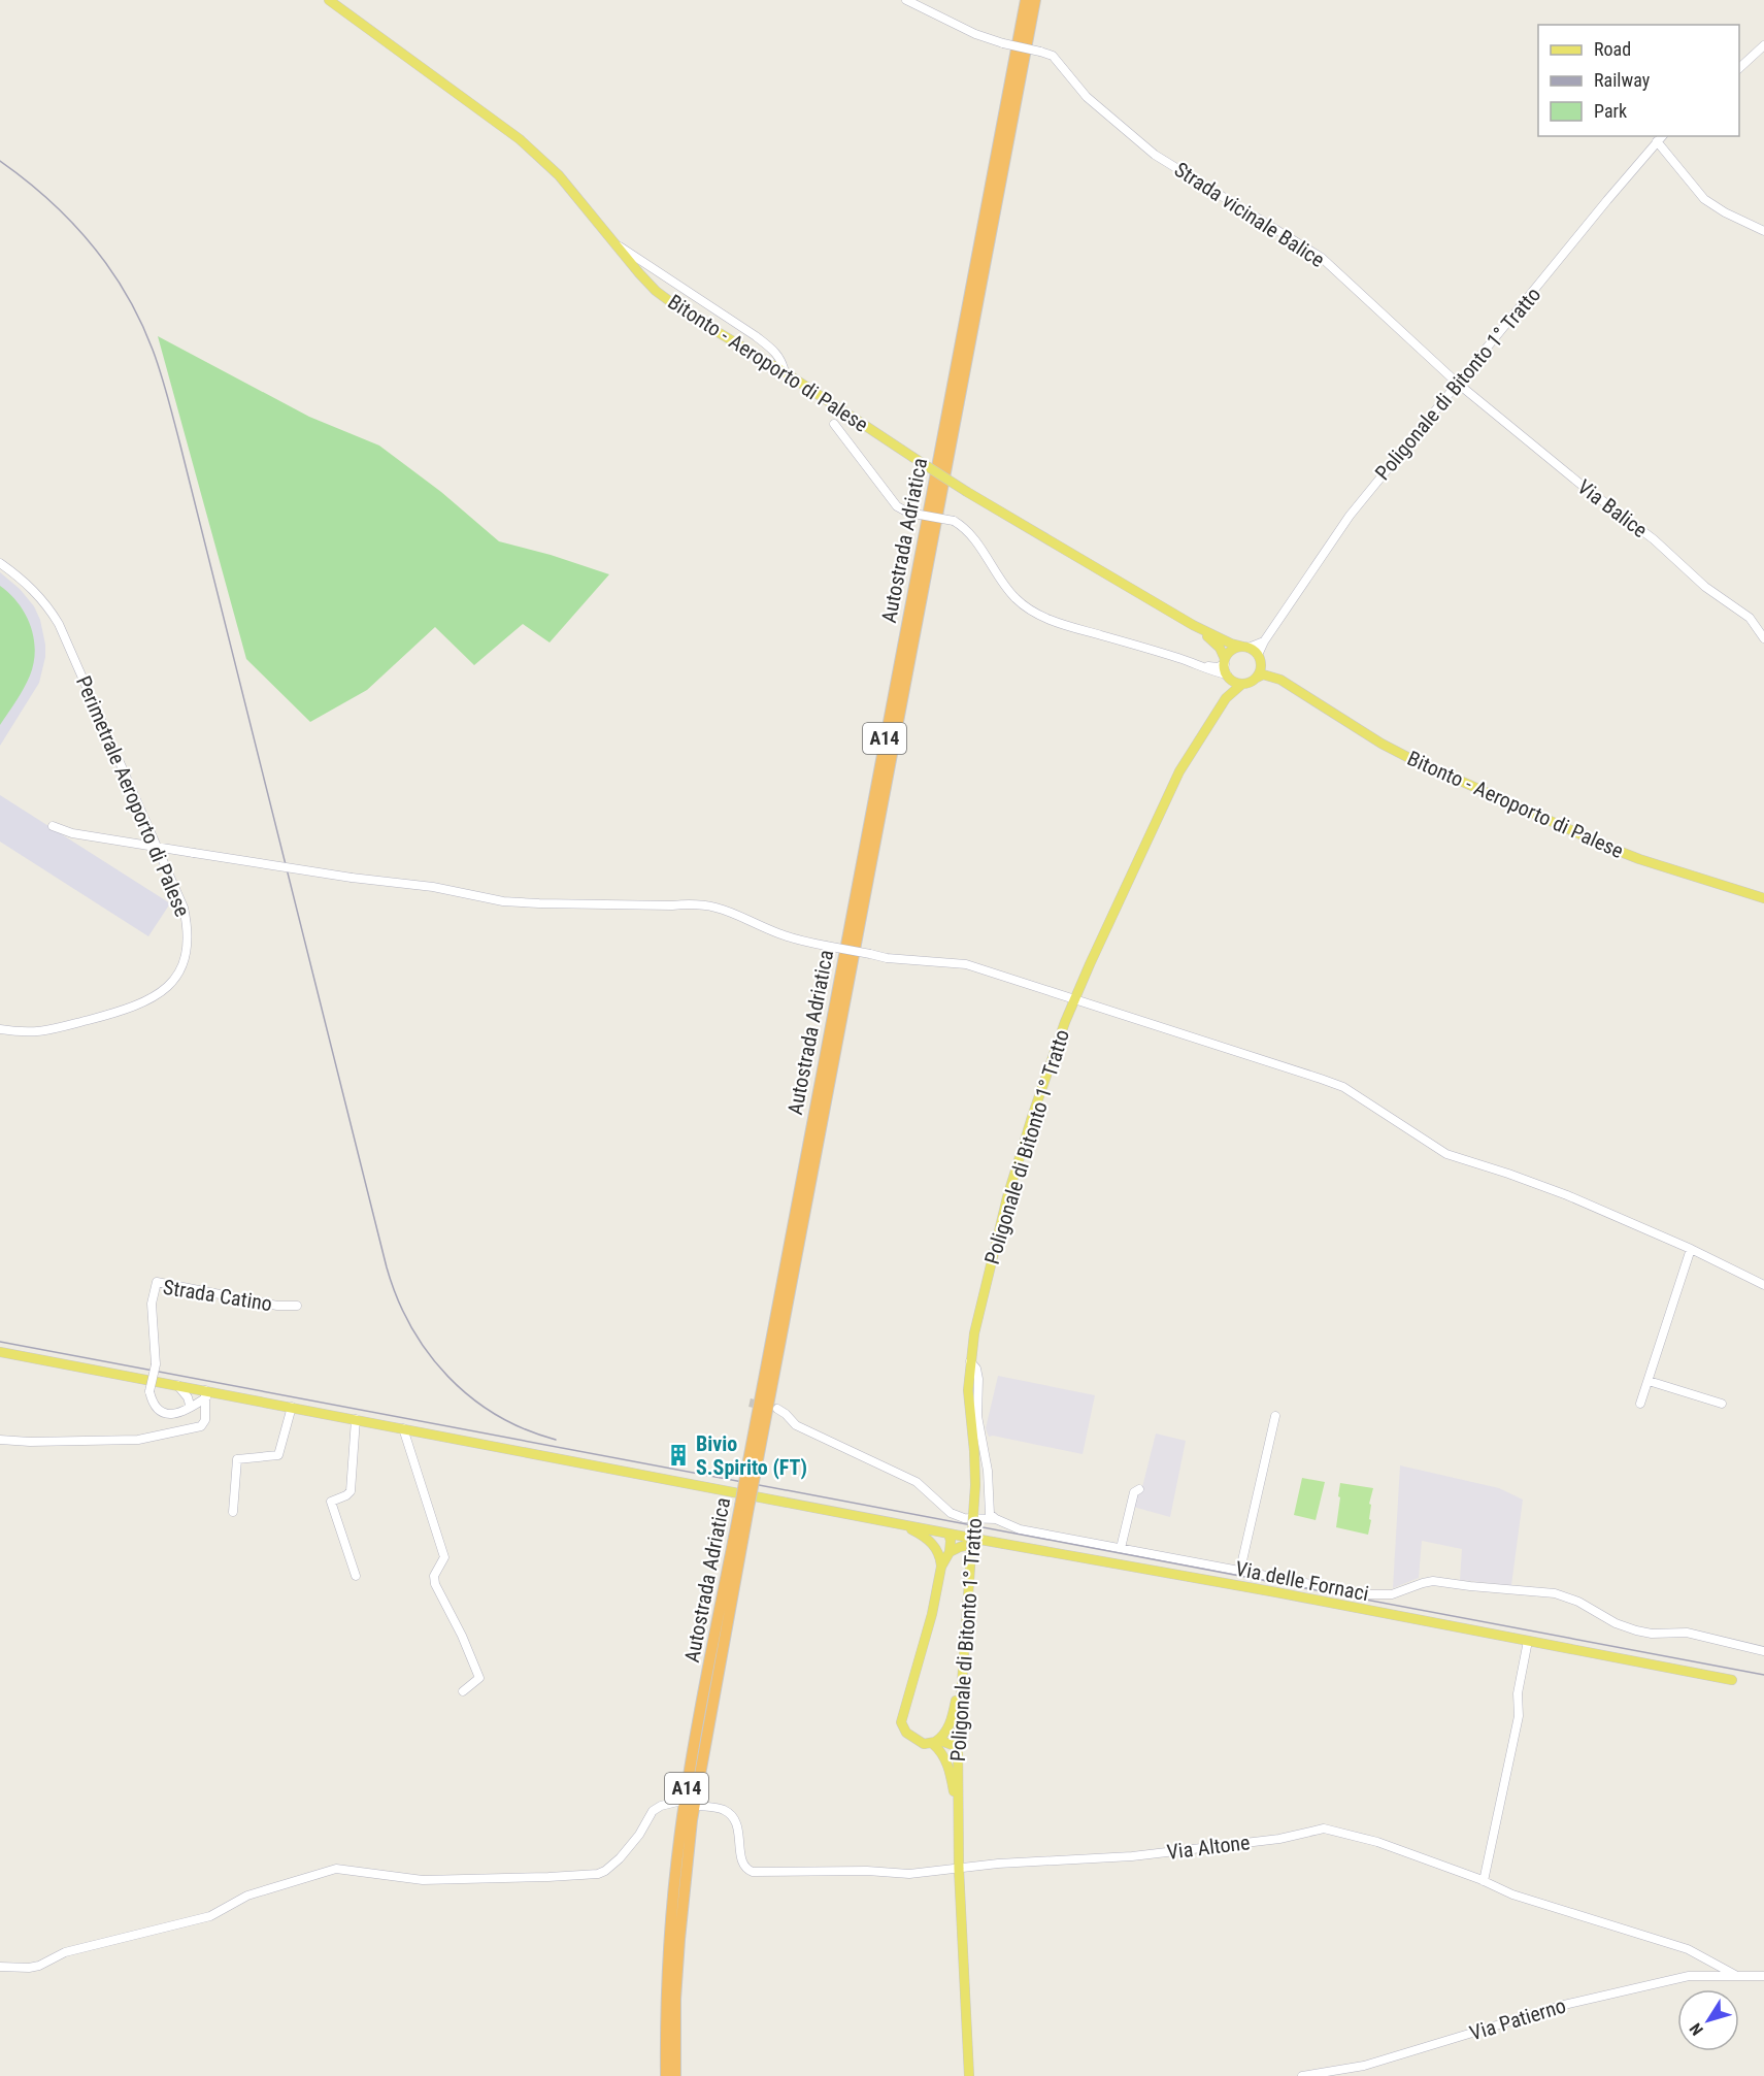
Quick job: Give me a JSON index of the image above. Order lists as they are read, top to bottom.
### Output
{
  "streets": {
    "highway": ["Autostrada Adriatica", "A14"],
    "main road": ["Bitonto - Aeroporto di Palese", "Poligonale di Bitonto 1° Tratto"],
    "street": [
      "Strada vicinale Balice",
      "Via Balice",
      "Perimetrale Aeroporto di Palese",
      "Strada Catino",
      "Via delle Fornaci",
      "Via Altone",
      "Via Patierno"
    ]
  },
  "crossings": [
    ["Strada vicinale Balice", "Poligonale di Bitonto 1° Tratto"],
    ["Strada vicinale Balice", "Via Balice"],
    ["Poligonale di Bitonto 1° Tratto", "Via Balice"],
    ["Poligonale di Bitonto 1° Tratto", "Via Altone"],
    ["Via Altone", "Via Patierno"]
  ],
  "places": {
    "building": ["Bivio S.Spirito (FT)"]
  },
  "legend": ["Road", "Railway", "Park"],
  "north": "bottom left"
}
